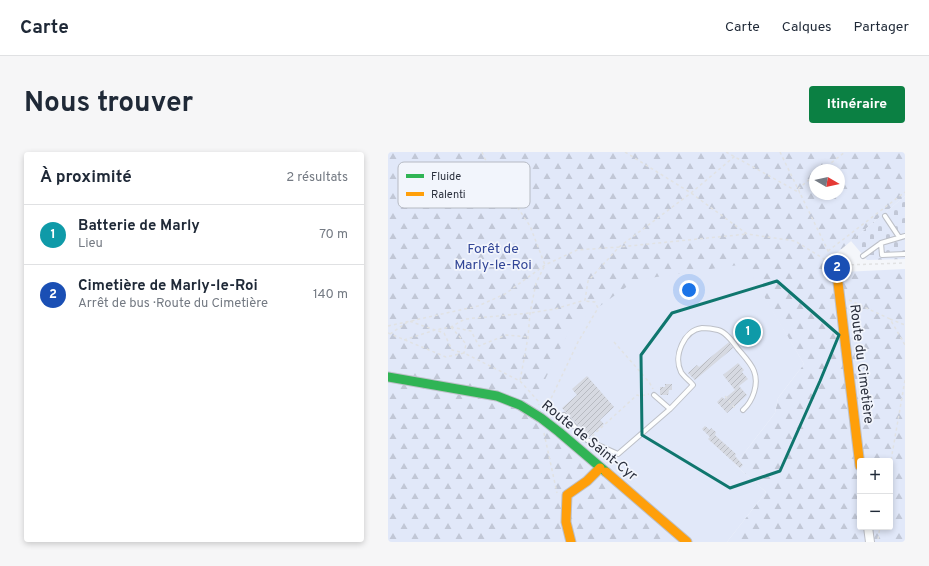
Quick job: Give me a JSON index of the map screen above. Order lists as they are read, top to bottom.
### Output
{
  "streets": {
    "main road": ["Route du Cimetière", "Route de Saint-Cyr"]
  },
  "parks": ["Forêt de Marly-le-Roi"],
  "legend": ["Fluide", "Ralenti"],
  "north": "right",
  "page": {
    "header": "Carte",
    "nav": ["Carte", "Calques", "Partager"],
    "title": "Nous trouver",
    "buttons": "Itinéraire",
    "heading": ["À proximité", "2 résultats"],
    "list": [
      {
        "mark": "1",
        "name": "Batterie de Marly",
        "note": "Lieu",
        "value": "70 m"
      },
      {
        "mark": "2",
        "name": "Cimetière de Marly-le-Roi",
        "note": "Arrêt de bus · Route du Cimetière",
        "value": "140 m"
      }
    ],
    "pins": ["2", "1"],
    "map_buttons": ["+", "−"]
  }
}
